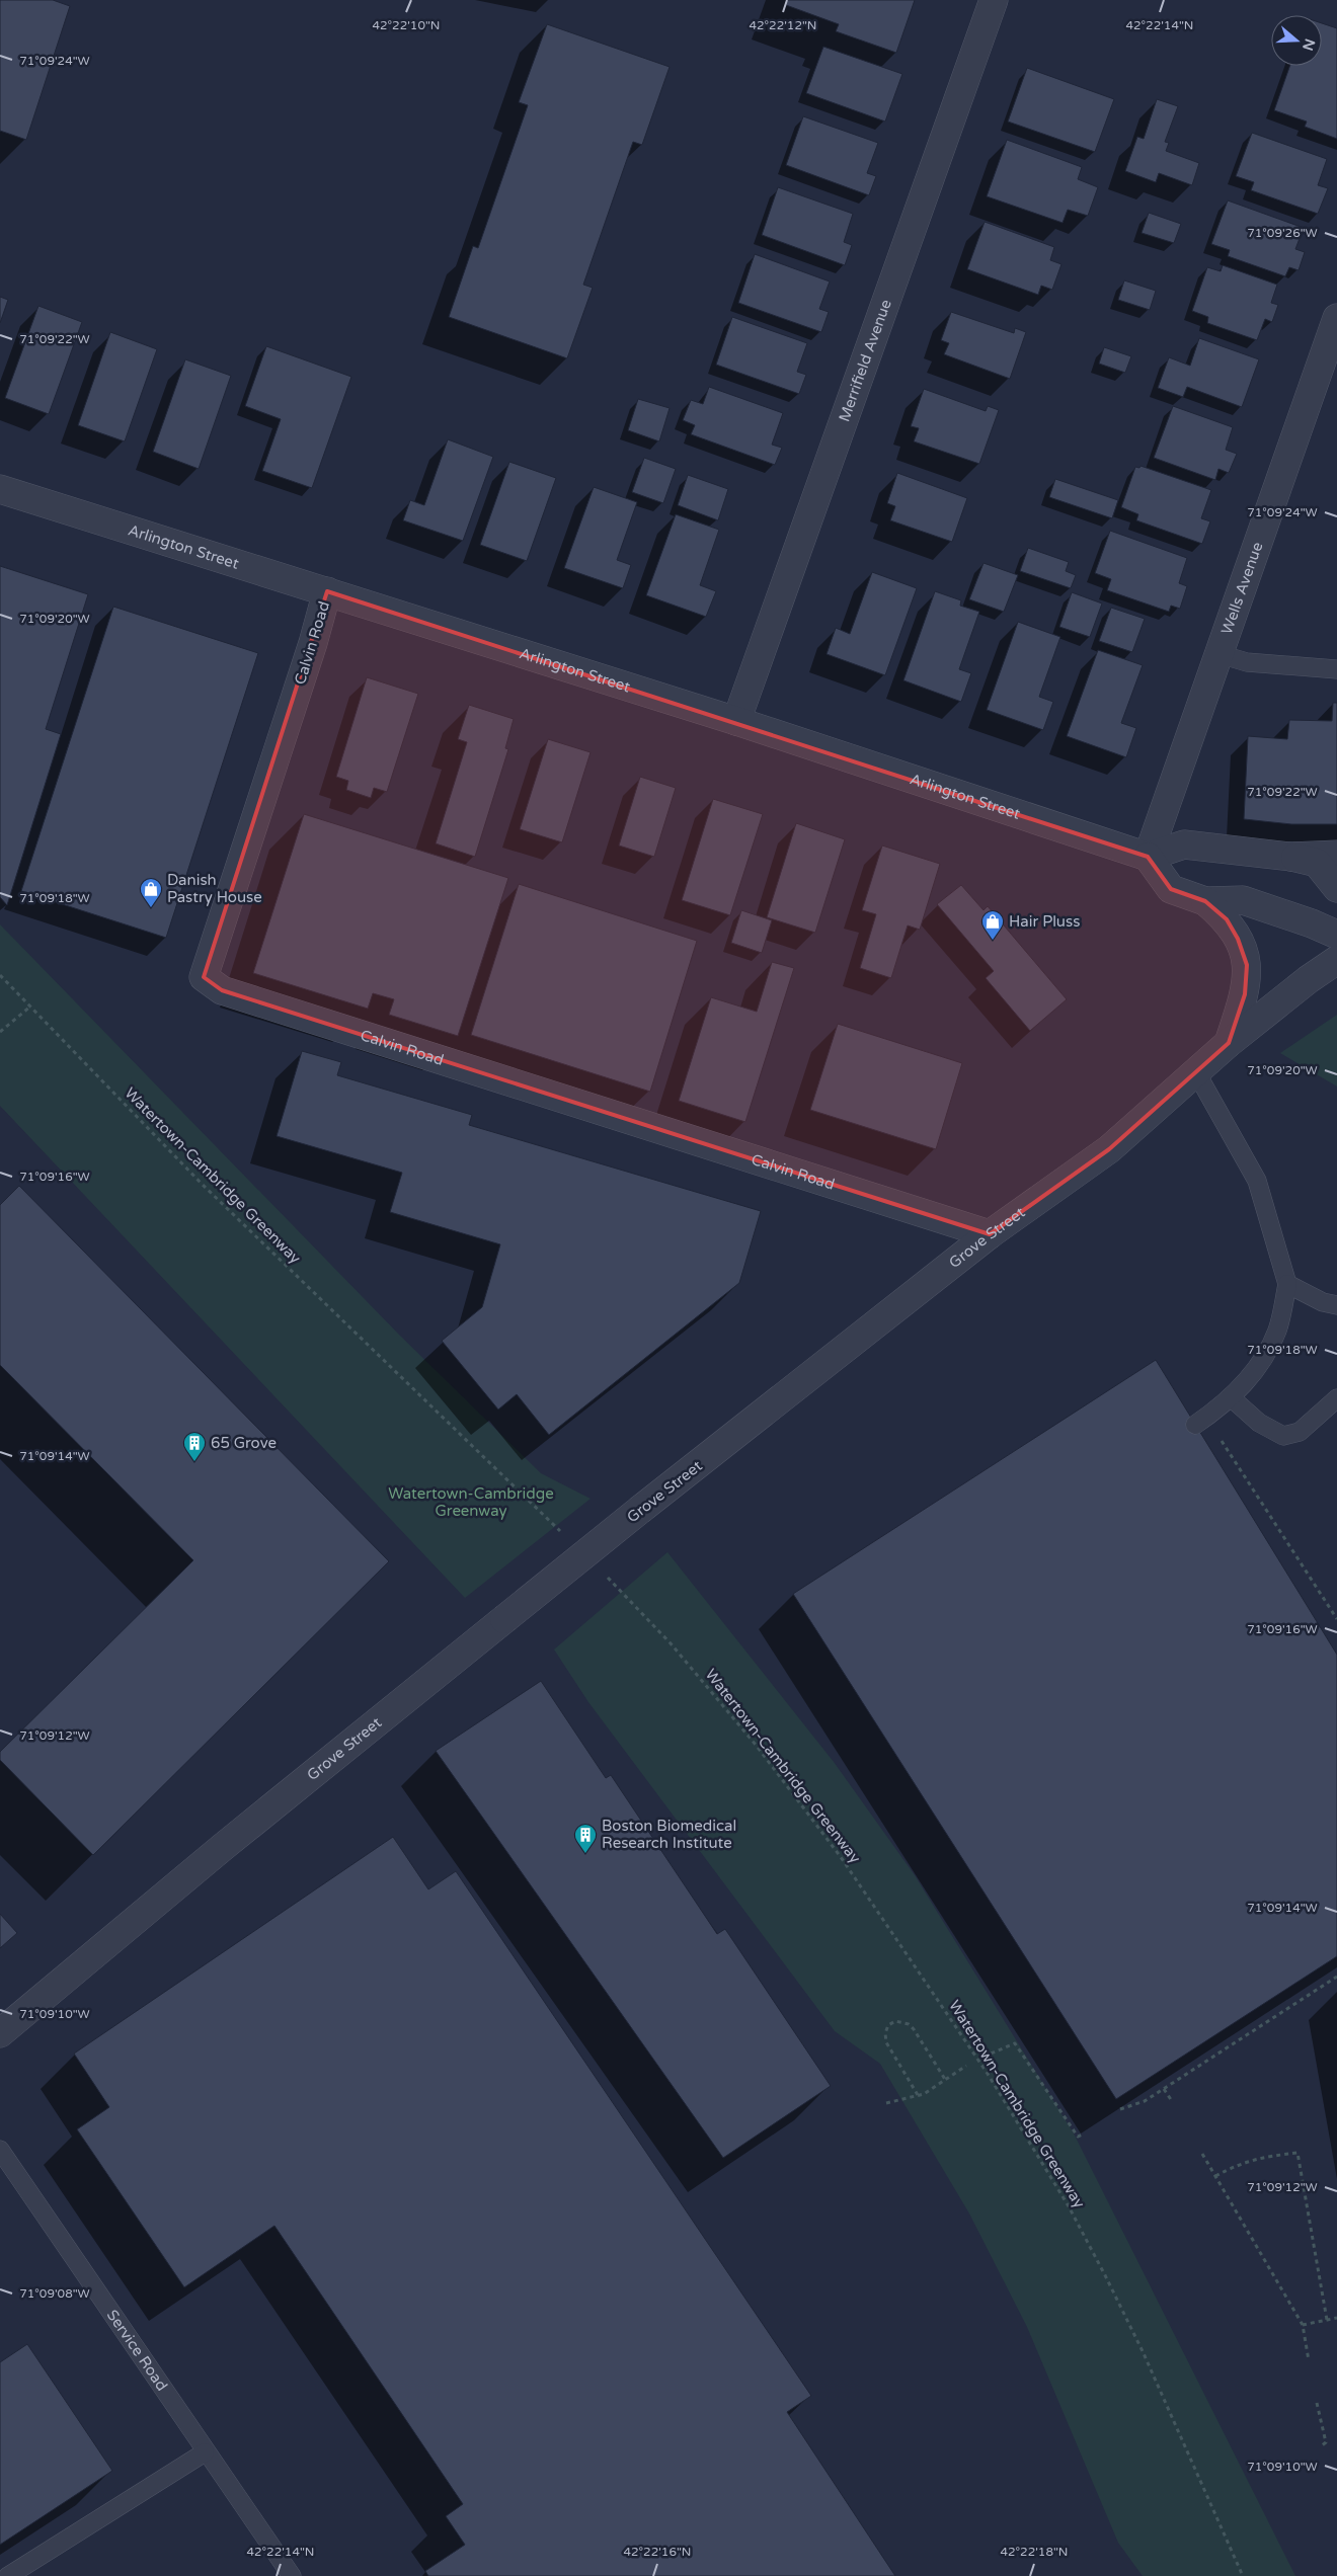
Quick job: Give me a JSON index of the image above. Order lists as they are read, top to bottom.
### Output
{
  "streets": {
    "street": [
      "Merrifield Avenue",
      "Arlington Street",
      "Wells Avenue",
      "Calvin Road",
      "Grove Street"
    ],
    "lane": ["Service Road"],
    "path": ["Watertown-Cambridge Greenway"]
  },
  "crossings": [
    ["Merrifield Avenue", "Arlington Street"],
    ["Arlington Street", "Wells Avenue"],
    ["Arlington Street", "Calvin Road"],
    ["Calvin Road", "Grove Street"]
  ],
  "parks": ["Watertown-Cambridge Greenway"],
  "places": {
    "shop": ["Danish Pastry House", "Hair Pluss"],
    "building": ["65 Grove", "Boston Biomedical Research Institute"]
  },
  "north": "right",
  "coordinates": [
    "42°22'14\"N",
    "42°22'10\"N",
    "42°22'12\"N",
    "71°09'24\"W",
    "71°09'26\"W",
    "71°09'22\"W",
    "71°09'20\"W",
    "71°09'18\"W",
    "71°09'16\"W",
    "71°09'14\"W",
    "71°09'12\"W",
    "71°09'10\"W",
    "71°09'08\"W",
    "42°22'16\"N",
    "42°22'18\"N"
  ]
}
